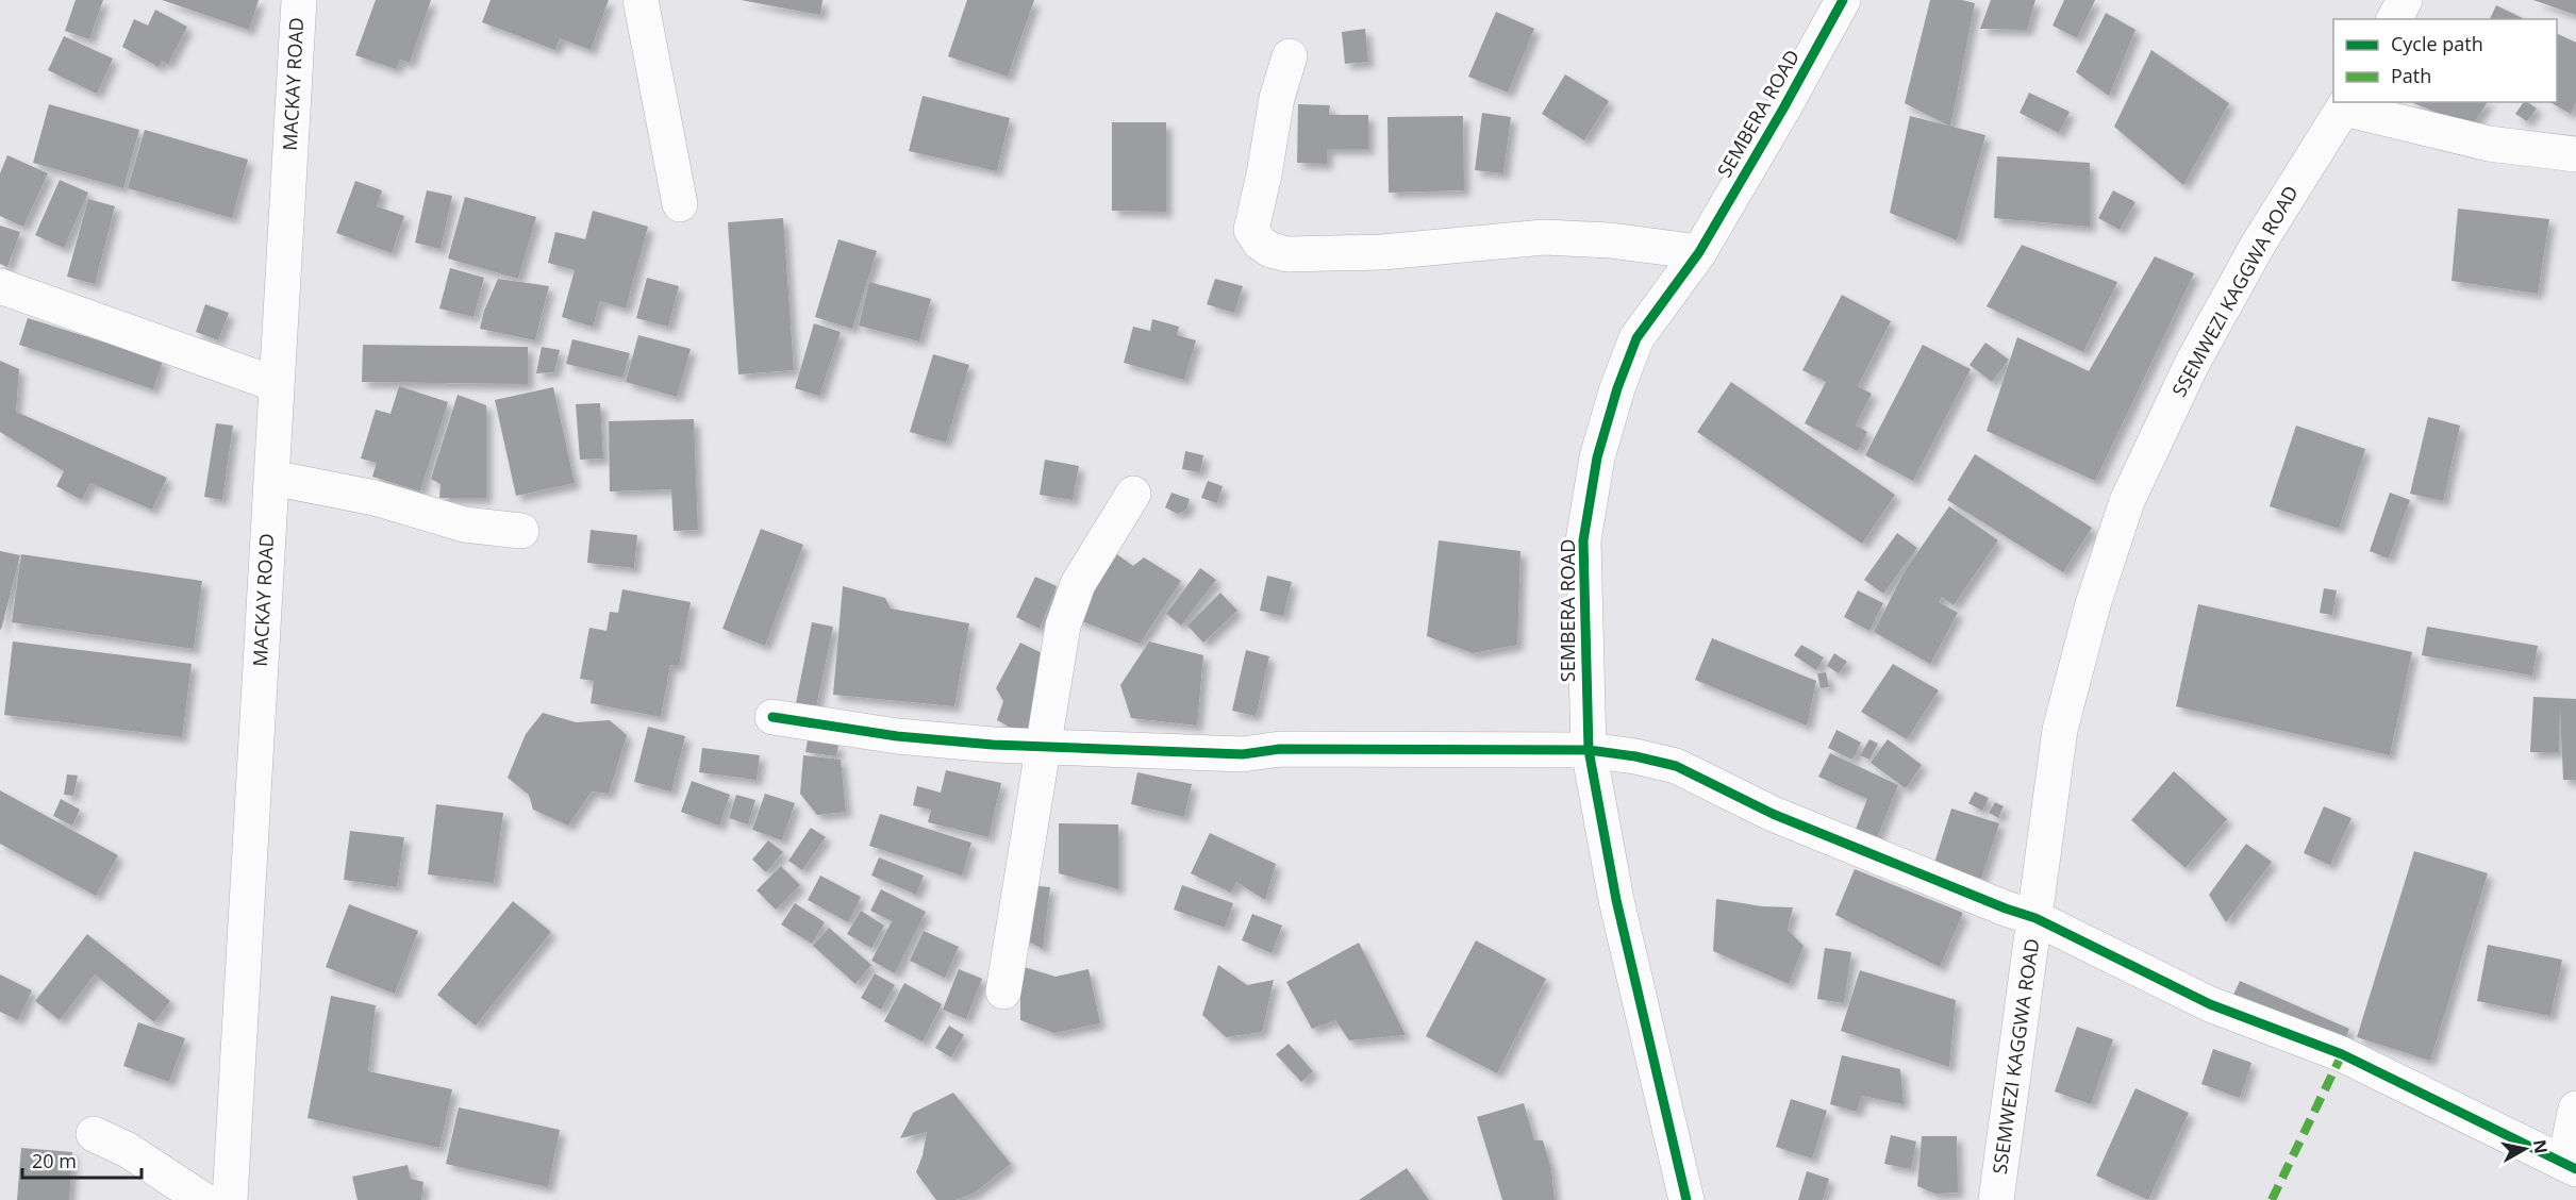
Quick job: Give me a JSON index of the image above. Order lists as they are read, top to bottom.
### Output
{
  "streets": {
    "street": ["MACKAY ROAD", "SEMBERA ROAD", "SSEMWEZI KAGGWA ROAD"]
  },
  "legend": ["Cycle path", "Path"],
  "scale_bar": "20 m",
  "north": "right"
}
